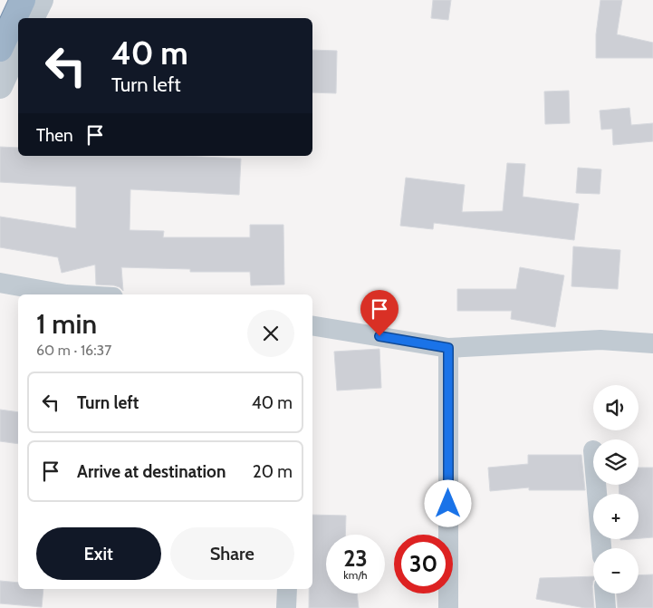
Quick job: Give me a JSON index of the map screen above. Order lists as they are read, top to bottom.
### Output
{
  "page": {
    "turn": ["40 m", "Turn left"],
    "then": "Then",
    "heading": ["1 min", "60 m · 16:37"],
    "list": [
      {
        "name": "Turn left",
        "value": "40 m"
      },
      {
        "name": "Arrive at destination",
        "value": "20 m"
      }
    ],
    "map_buttons": ["+", "−"],
    "buttons": ["Exit", "Share"],
    "speed": "23 km/h",
    "limit": "30"
  }
}
